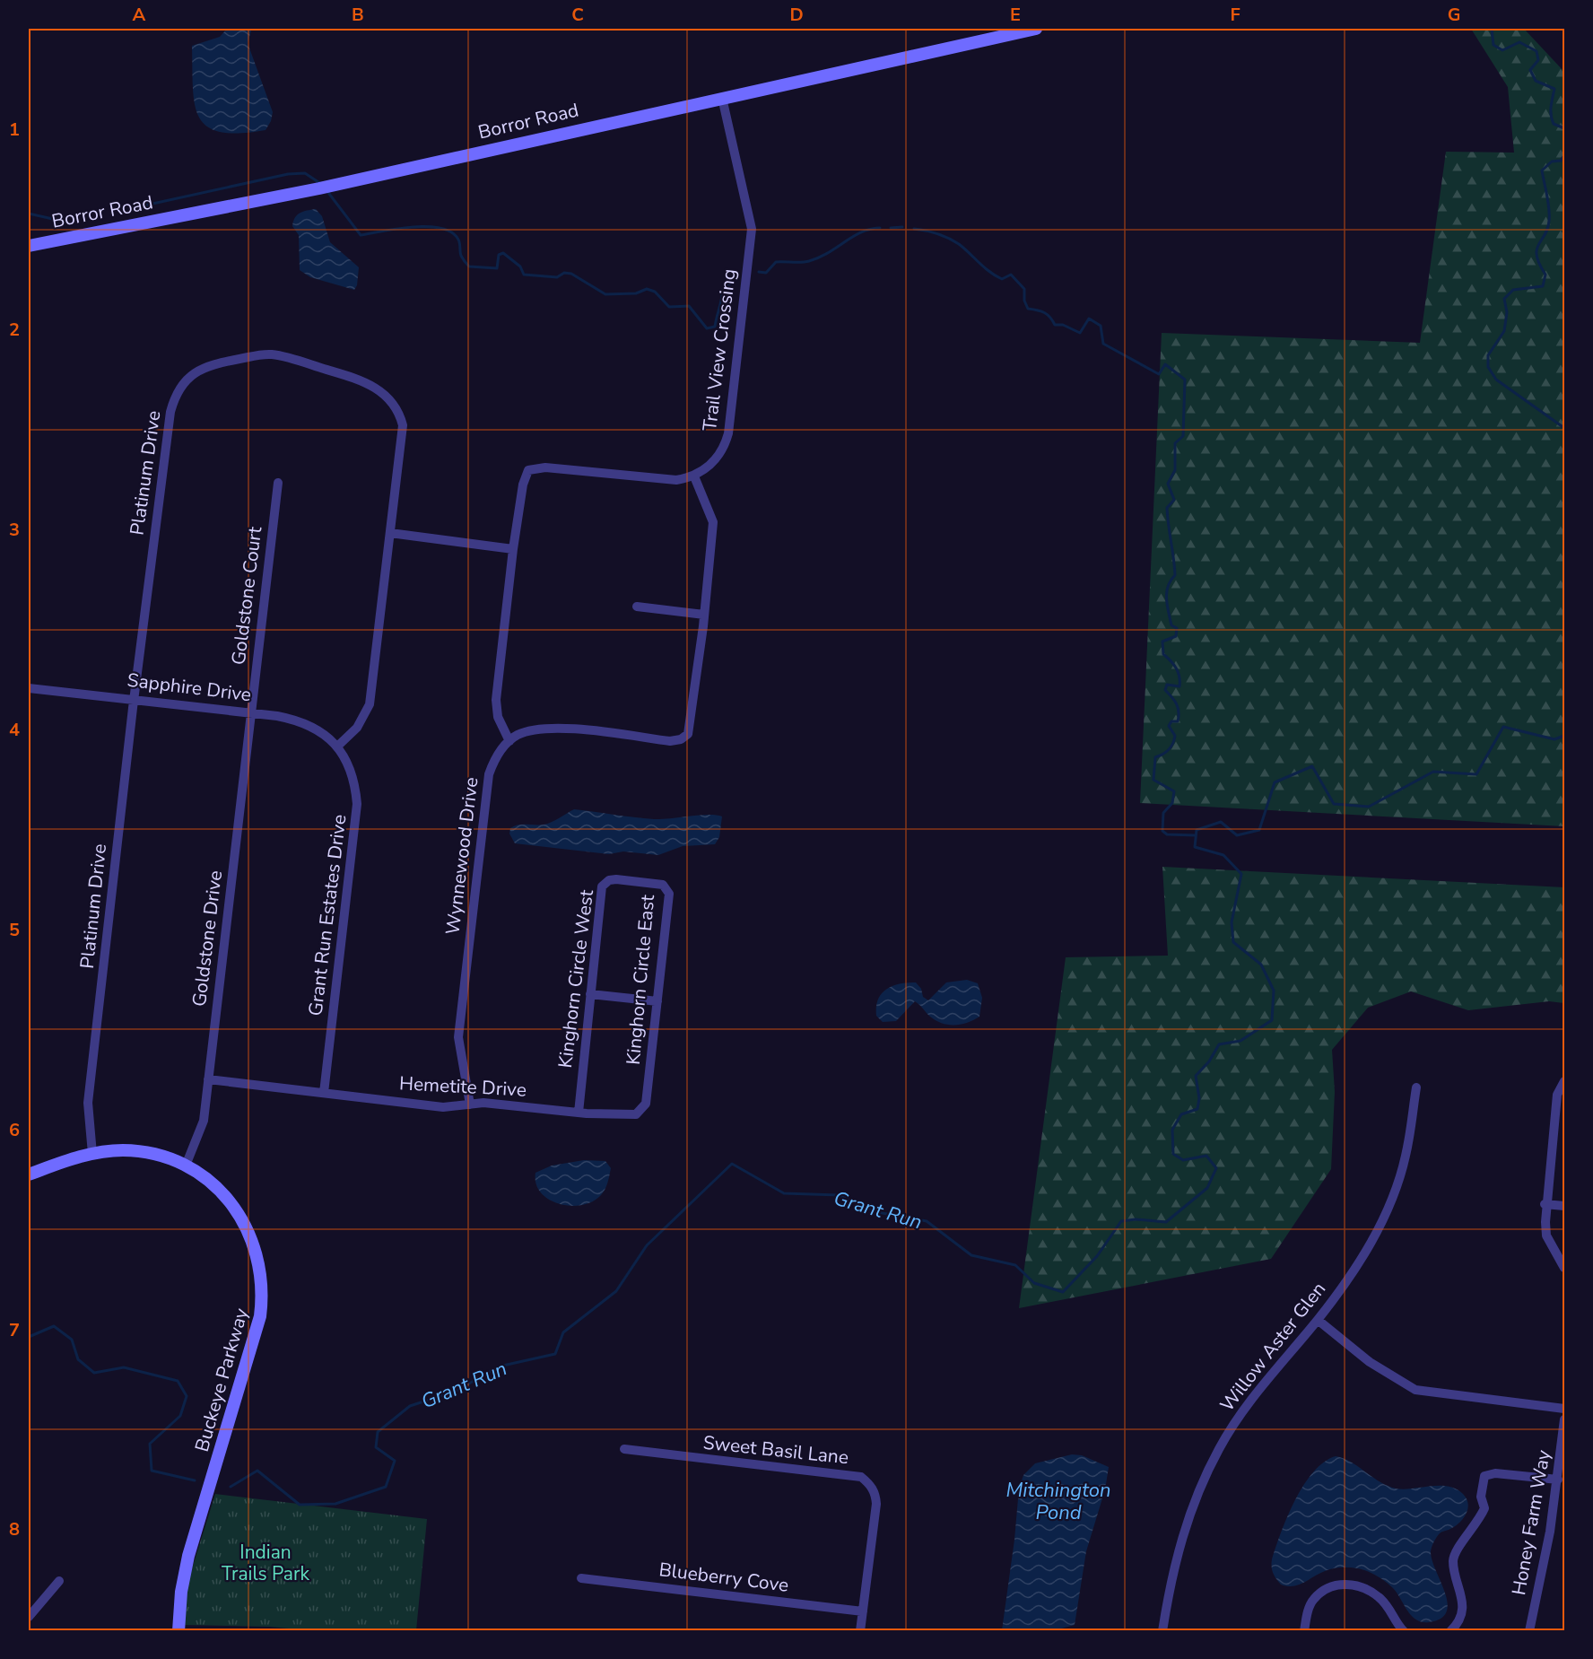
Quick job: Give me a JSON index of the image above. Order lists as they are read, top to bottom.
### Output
{
  "streets": {
    "street": [
      "Borror Road",
      "Trail View Crossing",
      "Platinum Drive",
      "Goldstone Court",
      "Sapphire Drive",
      "Wynnewood Drive",
      "Grant Run Estates Drive",
      "Goldstone Drive",
      "Kinghorn Circle West",
      "Kinghorn Circle East",
      "Hemetite Drive",
      "Willow Aster Glen",
      "Buckeye Parkway",
      "Sweet Basil Lane",
      "Honey Farm Way",
      "Blueberry Cove"
    ]
  },
  "crossings": [
    ["Borror Road", "Trail View Crossing"],
    ["Platinum Drive", "Sapphire Drive"],
    ["Platinum Drive", "Grant Run Estates Drive"],
    ["Platinum Drive", "Buckeye Parkway"],
    ["Goldstone Court", "Sapphire Drive"],
    ["Goldstone Court", "Goldstone Drive"],
    ["Sapphire Drive", "Grant Run Estates Drive"],
    ["Sapphire Drive", "Goldstone Drive"],
    ["Wynnewood Drive", "Hemetite Drive"],
    ["Grant Run Estates Drive", "Hemetite Drive"],
    ["Goldstone Drive", "Hemetite Drive"],
    ["Goldstone Drive", "Buckeye Parkway"],
    ["Kinghorn Circle West", "Kinghorn Circle East"],
    ["Kinghorn Circle West", "Hemetite Drive"],
    ["Kinghorn Circle East", "Hemetite Drive"],
    ["Sweet Basil Lane", "Blueberry Cove"]
  ],
  "water": ["Grant Run", "Mitchington Pond"],
  "parks": ["Indian Trails Park"],
  "grid": {
    "columns": [
      "A",
      "B",
      "C",
      "D",
      "E",
      "F",
      "G"
    ],
    "rows": [
      "1",
      "2",
      "3",
      "4",
      "5",
      "6",
      "7",
      "8"
    ]
  }
}
